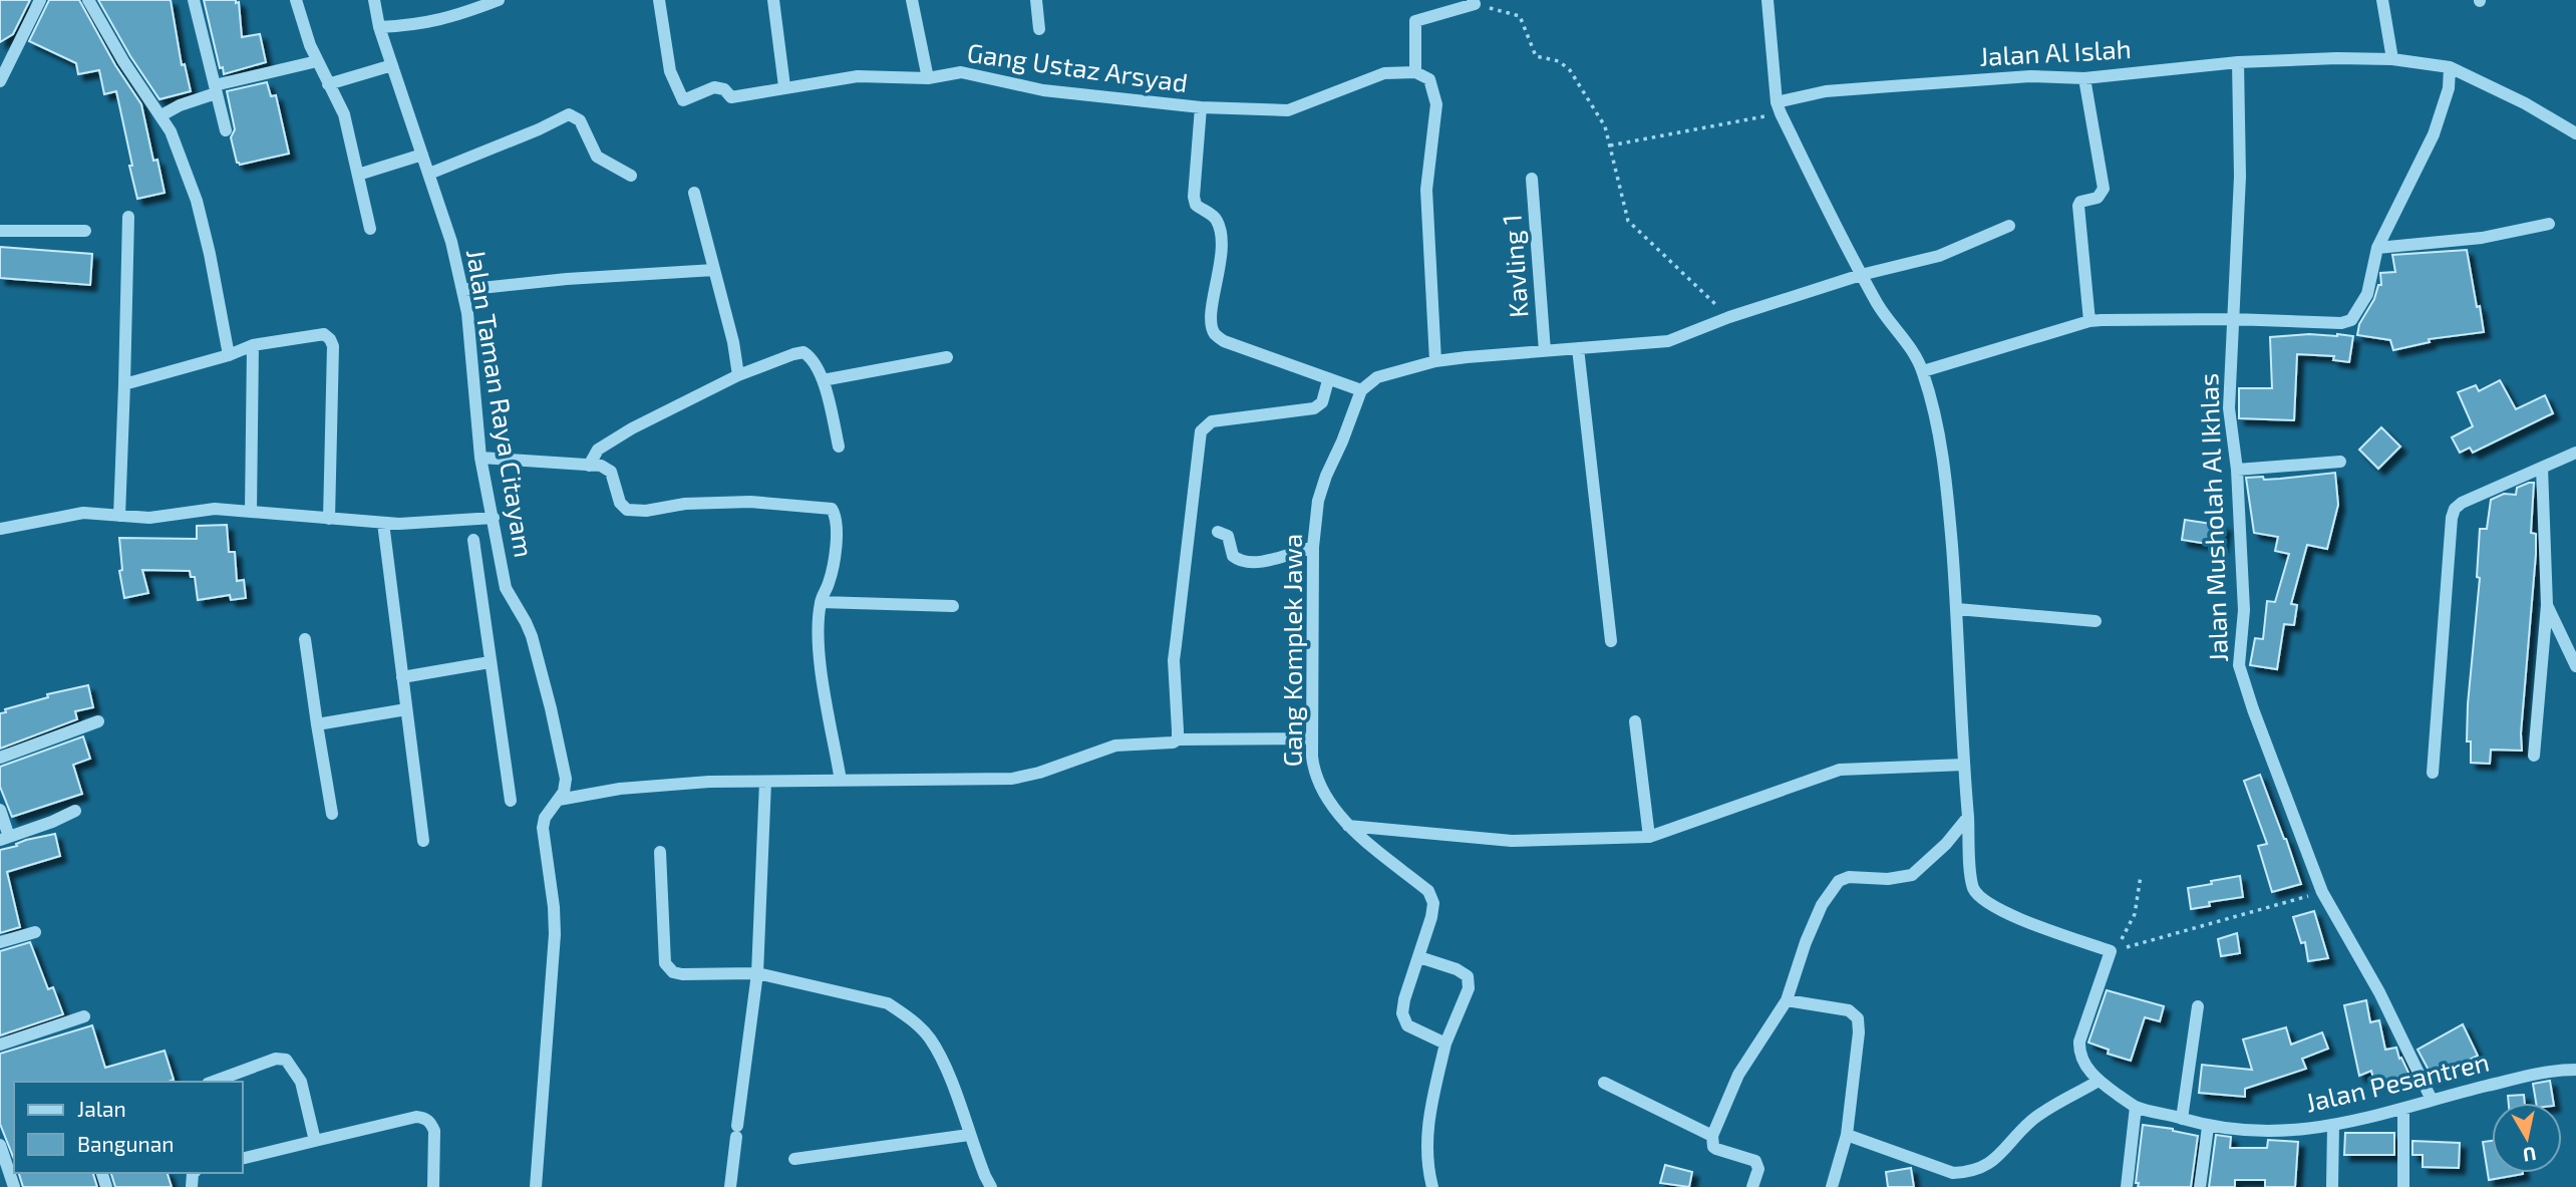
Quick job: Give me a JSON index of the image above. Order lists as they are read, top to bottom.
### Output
{
  "streets": {
    "street": [
      "Jalan Al Islah",
      "Gang Ustaz Arsyad",
      "Kavling 1",
      "Jalan Taman Raya Citayam",
      "Jalan Musholah Al Ikhlas",
      "Gang Komplek Jawa",
      "Jalan Pesantren"
    ]
  },
  "crossings": [
    ["Jalan Al Islah", "Jalan Musholah Al Ikhlas"],
    ["Jalan Musholah Al Ikhlas", "Jalan Pesantren"]
  ],
  "legend": ["Jalan", "Bangunan"],
  "north": "bottom"
}
